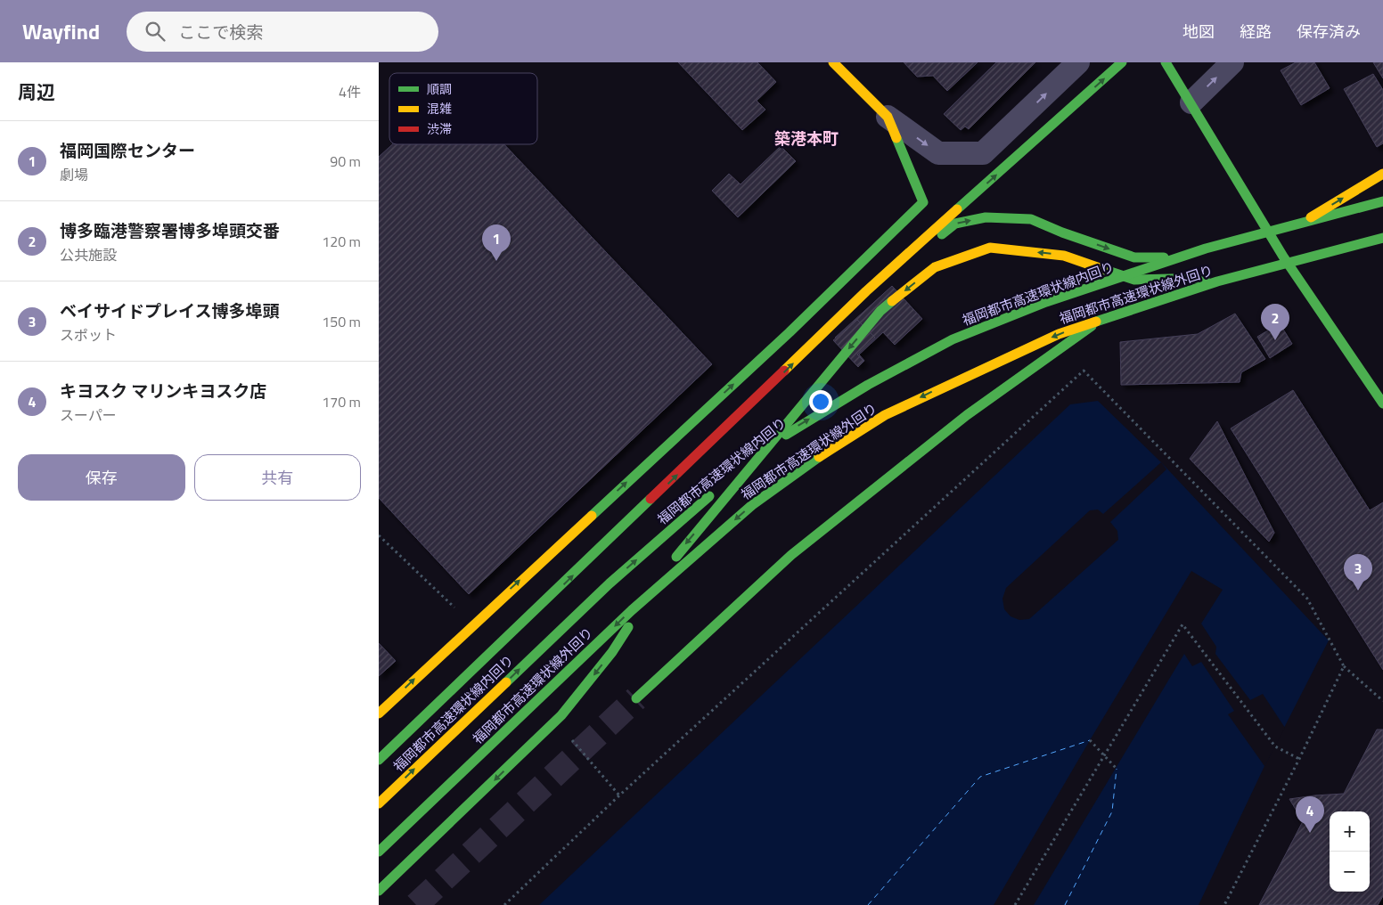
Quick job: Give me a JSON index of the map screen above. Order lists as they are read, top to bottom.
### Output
{
  "streets": {
    "main road": ["福岡都市高速環状線内回り", "福岡都市高速環状線外回り"]
  },
  "districts": ["築港本町"],
  "legend": ["順調", "混雑", "渋滞"],
  "page": {
    "header": "Wayfind",
    "search": "ここで検索",
    "nav": ["地図", "経路", "保存済み"],
    "heading": ["周辺", "4件"],
    "list": [
      {
        "mark": "1",
        "name": "福岡国際センター",
        "note": "劇場",
        "value": "90 m"
      },
      {
        "mark": "2",
        "name": "博多臨港警察署博多埠頭交番",
        "note": "公共施設",
        "value": "120 m"
      },
      {
        "mark": "3",
        "name": "ベイサイドプレイス博多埠頭",
        "note": "スポット",
        "value": "150 m"
      },
      {
        "mark": "4",
        "name": "キヨスク マリンキヨスク店",
        "note": "スーパー",
        "value": "170 m"
      }
    ],
    "pins": [
      "1",
      "2",
      "3",
      "4"
    ],
    "buttons": ["保存", "共有"],
    "map_buttons": ["+", "−"]
  }
}
